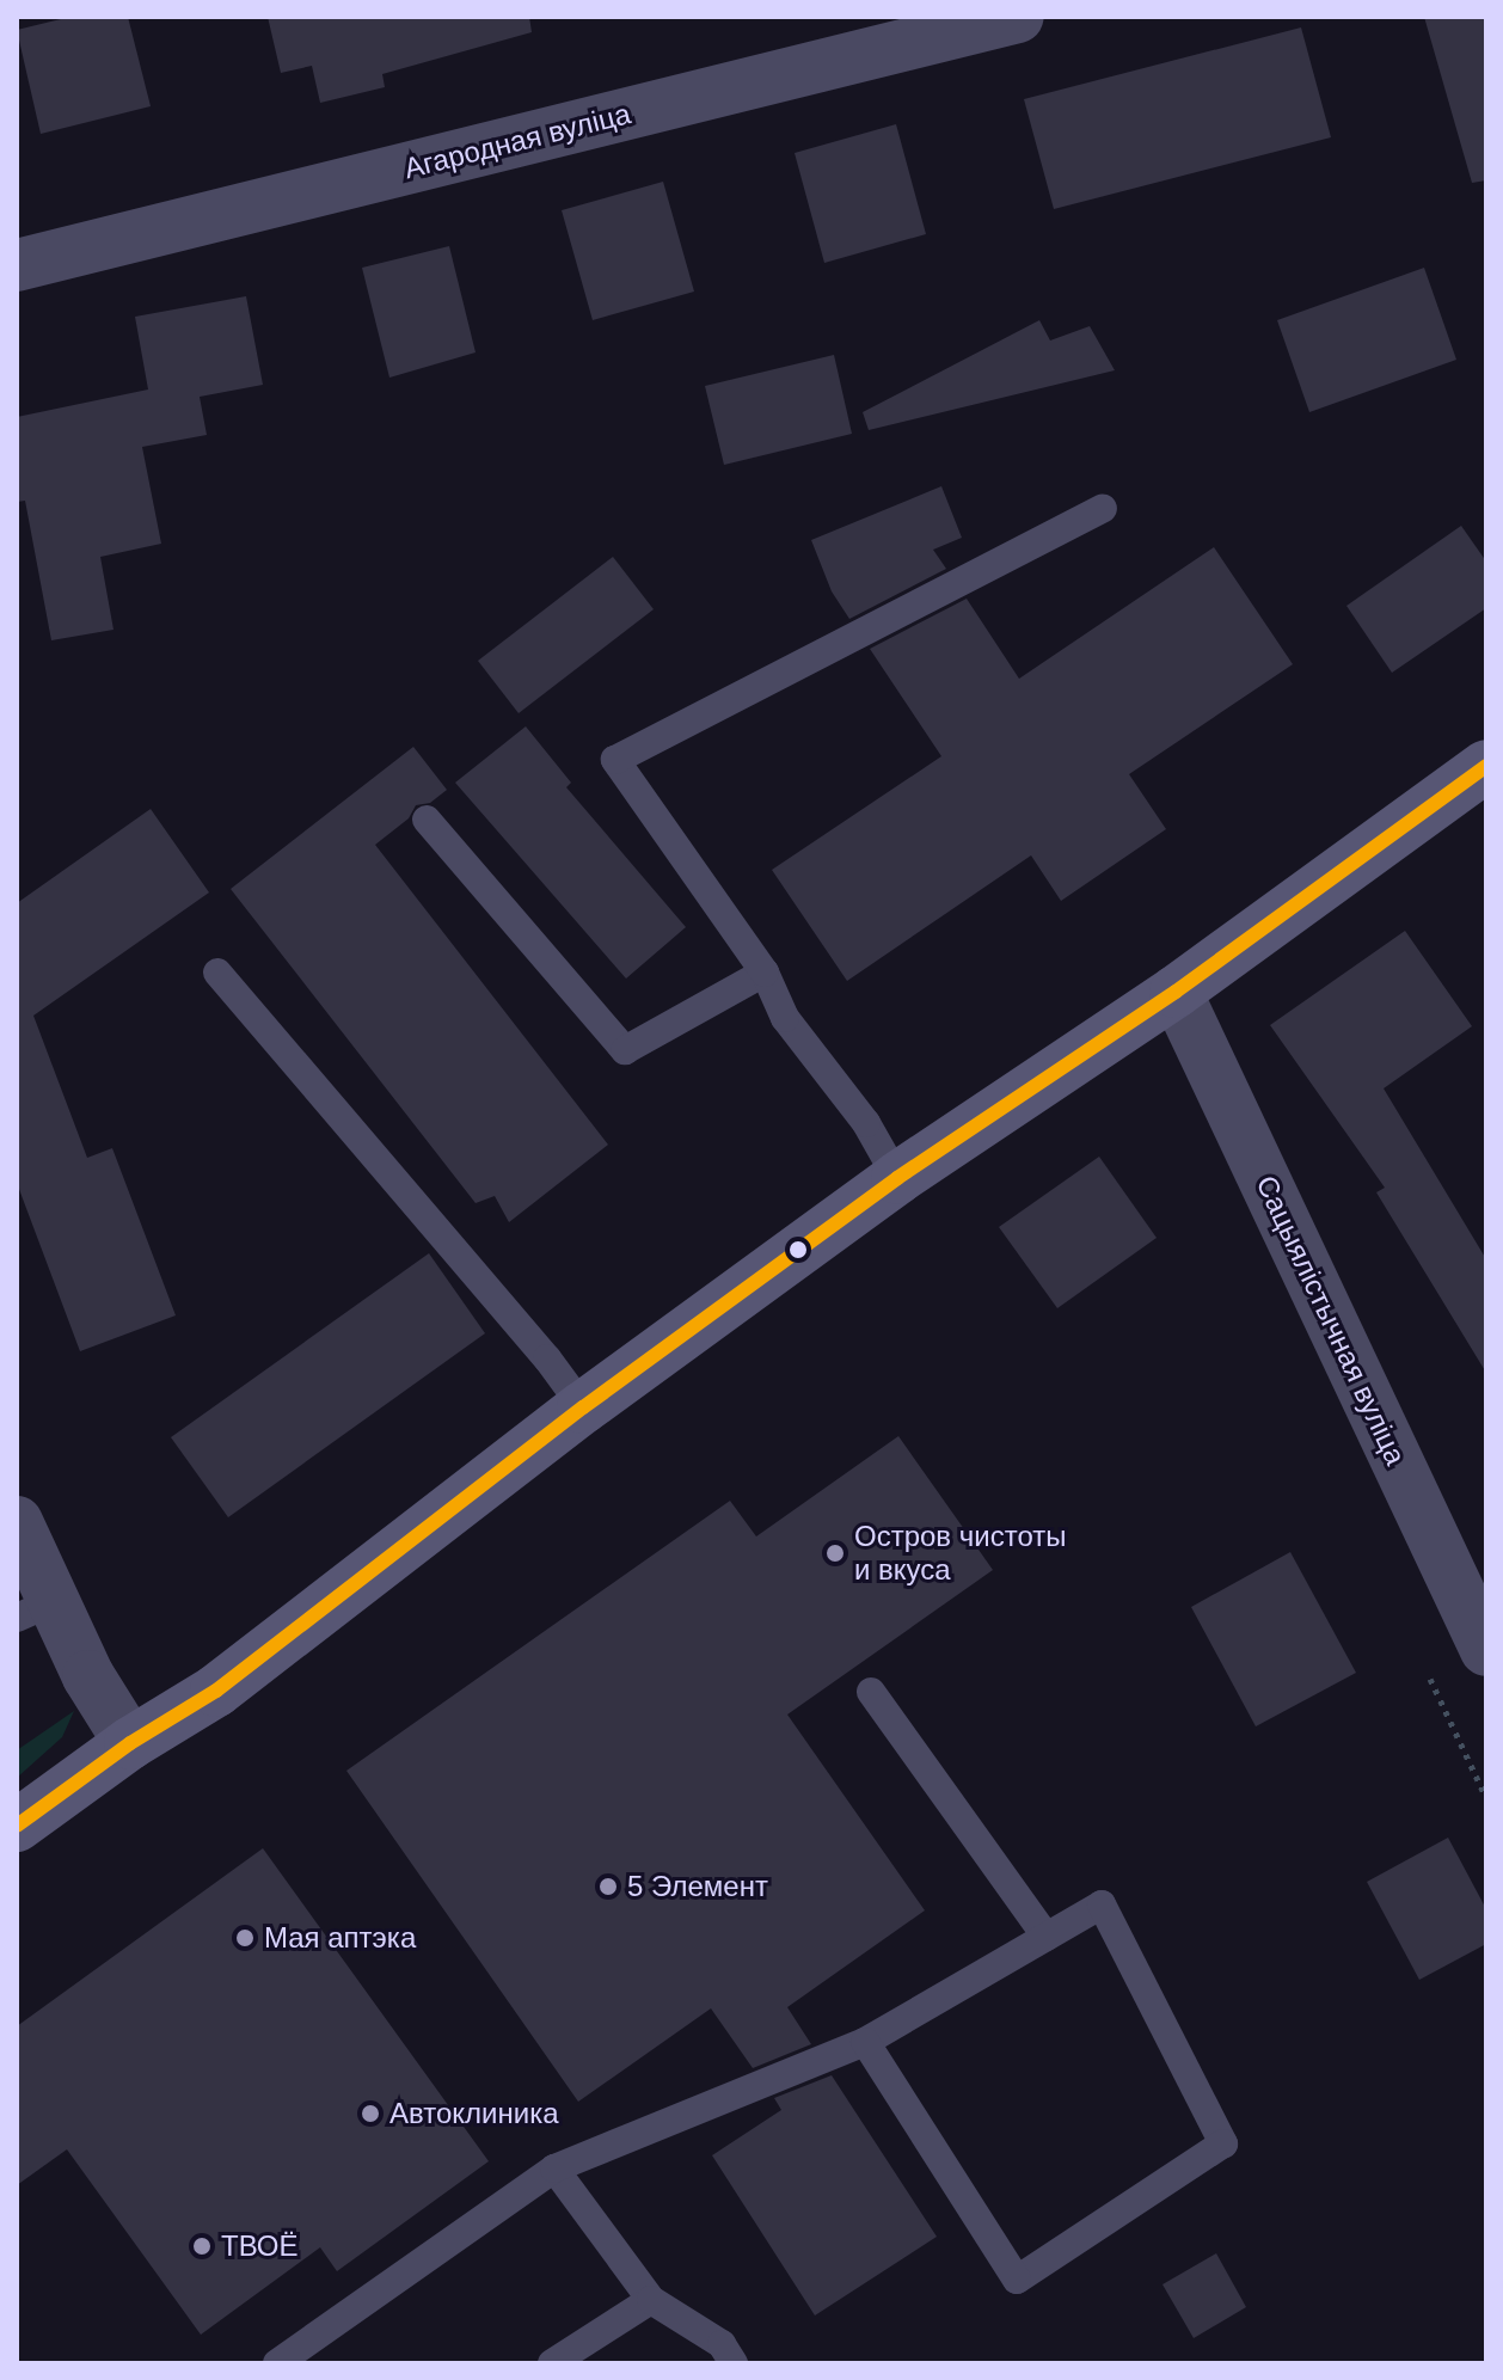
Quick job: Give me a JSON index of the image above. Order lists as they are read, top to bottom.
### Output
{
  "streets": {
    "street": ["Агародная вуліца", "Сацыялістычная вуліца"]
  },
  "places": [
    "Остров чистоты и вкуса",
    "5 Элемент",
    "Мая аптэка",
    "Автоклиника",
    "ТВОЁ"
  ]
}
